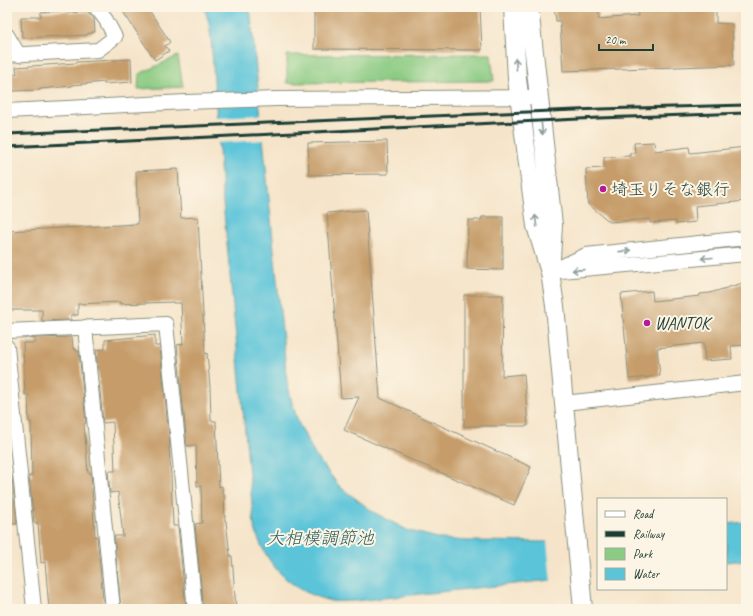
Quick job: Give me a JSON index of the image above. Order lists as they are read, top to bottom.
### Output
{
  "water": ["大相模調節池"],
  "places": ["埼玉りそな銀行", "WANTOK"],
  "legend": [
    "Road",
    "Railway",
    "Park",
    "Water"
  ],
  "scale_bar": "20 m"
}
